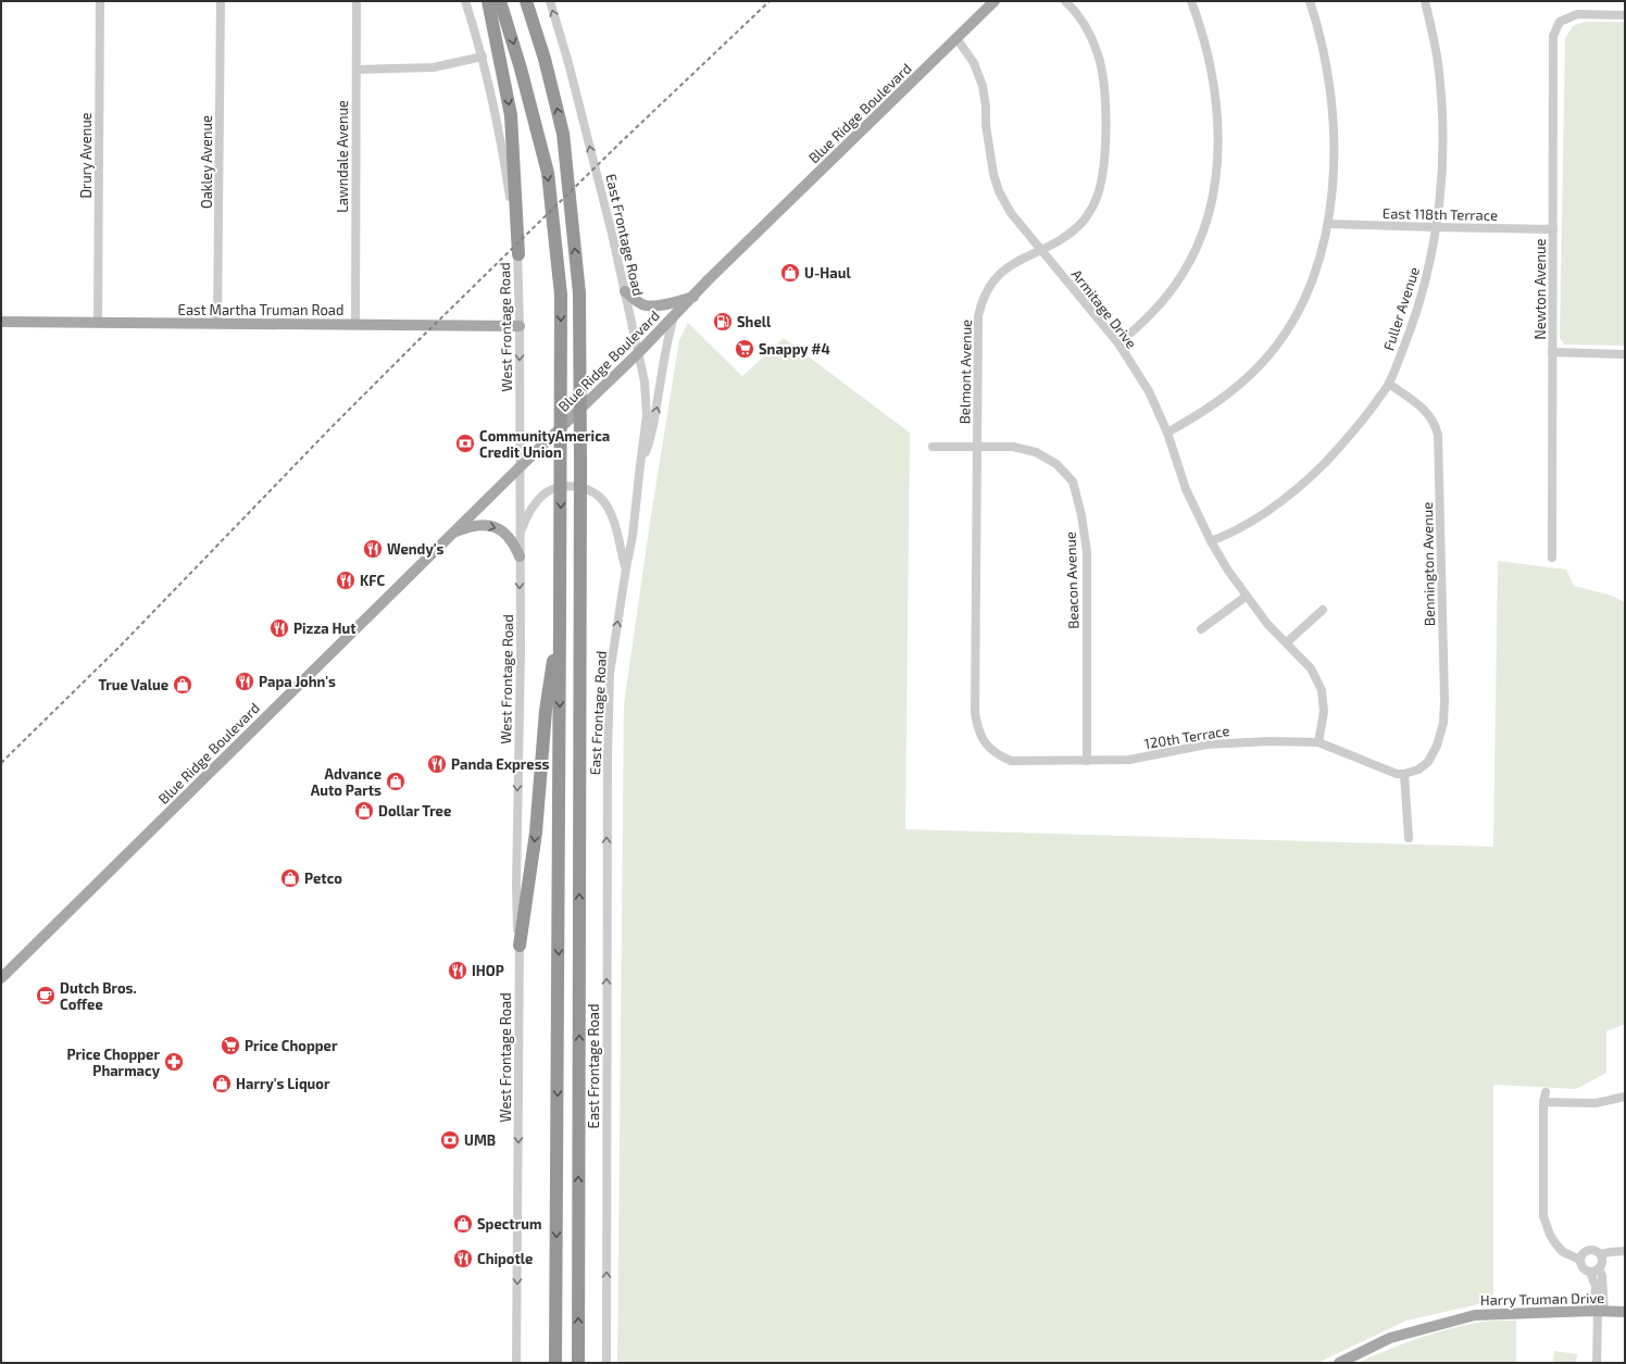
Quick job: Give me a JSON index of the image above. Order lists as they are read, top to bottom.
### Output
{
  "streets": {
    "main road": ["Blue Ridge Boulevard", "East Martha Truman Road", "Harry Truman Drive"],
    "street": [
      "Drury Avenue",
      "Lawndale Avenue",
      "Oakley Avenue",
      "East 118th Terrace",
      "East Frontage Road",
      "Newton Avenue",
      "Armitage Drive",
      "Fuller Avenue",
      "West Frontage Road",
      "Belmont Avenue",
      "Bennington Avenue",
      "Beacon Avenue",
      "120th Terrace"
    ]
  },
  "crossings": [
    ["Blue Ridge Boulevard", "East Frontage Road"],
    ["Blue Ridge Boulevard", "Armitage Drive"],
    ["Blue Ridge Boulevard", "West Frontage Road"],
    ["Drury Avenue", "East Martha Truman Road"],
    ["Lawndale Avenue", "East Martha Truman Road"],
    ["Oakley Avenue", "East Martha Truman Road"],
    ["East 118th Terrace", "Newton Avenue"],
    ["East 118th Terrace", "Fuller Avenue"],
    ["Armitage Drive", "Fuller Avenue"],
    ["Armitage Drive", "Belmont Avenue"],
    ["Armitage Drive", "120th Terrace"],
    ["Fuller Avenue", "Bennington Avenue"],
    ["East Martha Truman Road", "West Frontage Road"],
    ["Belmont Avenue", "Beacon Avenue"],
    ["Belmont Avenue", "120th Terrace"],
    ["Bennington Avenue", "120th Terrace"],
    ["Beacon Avenue", "120th Terrace"]
  ],
  "one_way": ["East Frontage Road", "West Frontage Road"],
  "places": {
    "shop": [
      "U-Haul",
      "True Value",
      "Advance Auto Parts",
      "Dollar Tree",
      "Petco",
      "Harry's Liquor",
      "Spectrum"
    ],
    "fuel station": ["Shell"],
    "supermarket": ["Snappy #4", "Price Chopper"],
    "bank": ["CommunityAmerica Credit Union", "UMB"],
    "restaurant": [
      "Wendy's",
      "KFC",
      "Pizza Hut",
      "Papa John's",
      "Panda Express",
      "IHOP",
      "Chipotle"
    ],
    "cafe": ["Dutch Bros. Coffee"],
    "pharmacy": ["Price Chopper Pharmacy"]
  }
}
